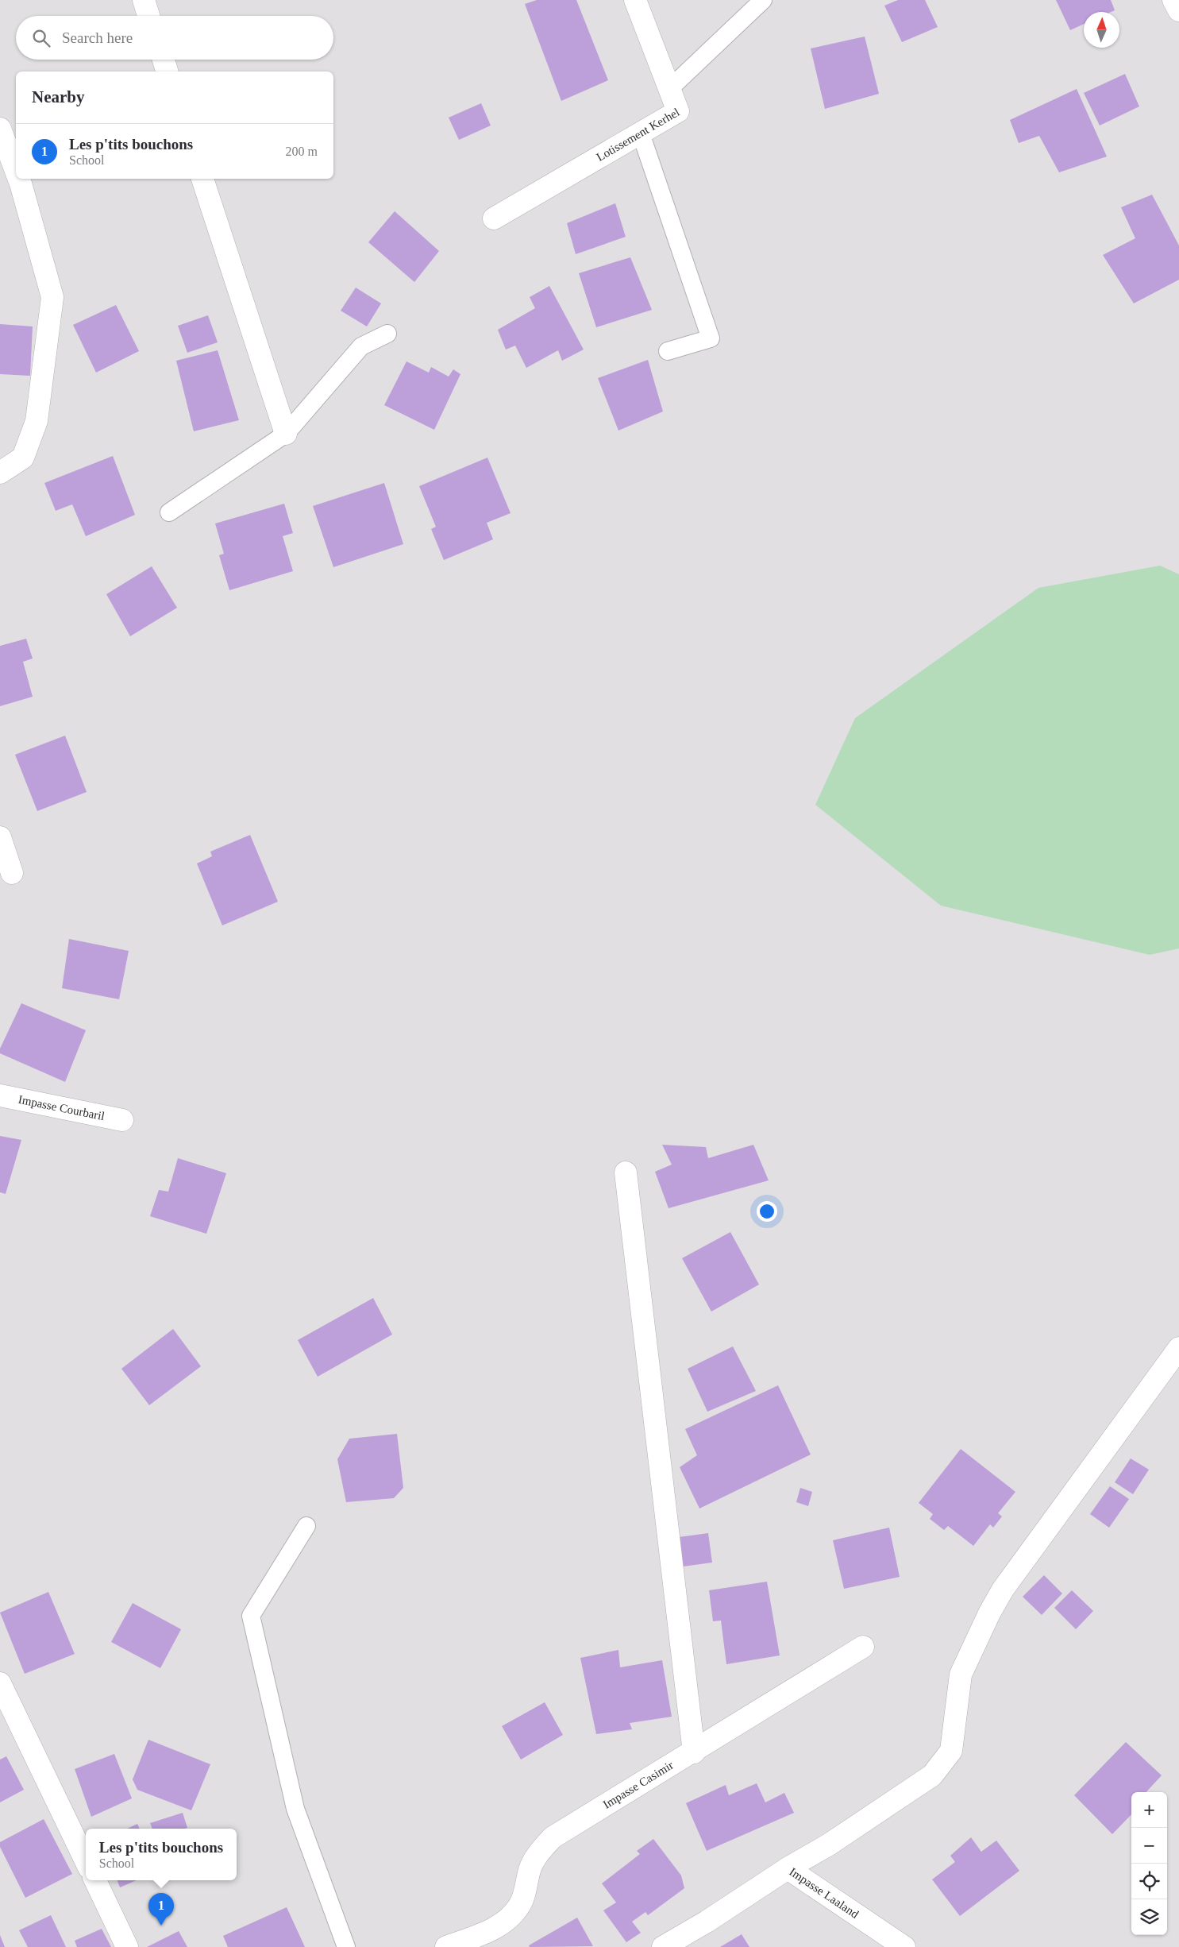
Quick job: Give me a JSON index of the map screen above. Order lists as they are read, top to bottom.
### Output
{
  "streets": {
    "street": [
      "Lotissement Kerhel",
      "Impasse Courbaril",
      "Impasse Casimir",
      "Impasse Laaland"
    ]
  },
  "north": "top",
  "page": {
    "search": "Search here",
    "heading": "Nearby",
    "list": [
      {
        "mark": "1",
        "name": "Les p'tits bouchons",
        "note": "School",
        "value": "200 m"
      }
    ],
    "map_buttons": ["+", "−"],
    "popup": ["Les p'tits bouchons", "School"],
    "pins": "1"
  }
}
